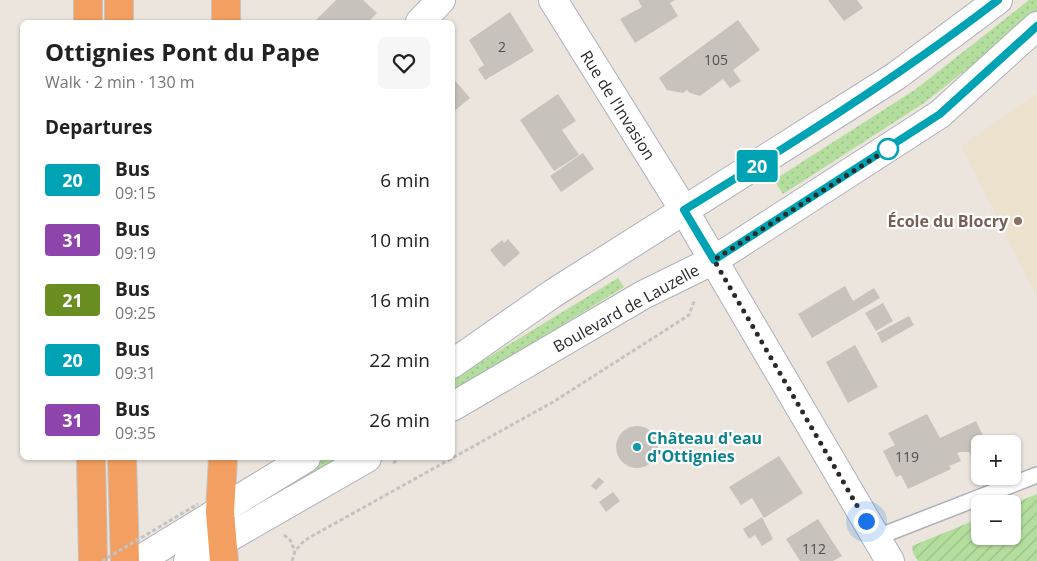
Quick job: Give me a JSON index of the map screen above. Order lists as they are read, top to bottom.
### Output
{
  "streets": {
    "main road": ["Rue de l'Invasion", "Boulevard de Lauzelle"]
  },
  "crossings": [
    ["Rue de l'Invasion", "Boulevard de Lauzelle"]
  ],
  "places": ["École du Blocry", "Château d'eau d'Ottignies"],
  "lines": ["bus line 20"],
  "house_numbers": [
    "2",
    "105",
    "119",
    "112"
  ],
  "page": {
    "on_map": "20",
    "heading": [
      ["Ottignies Pont du Pape", "Walk · 2 min · 130 m"],
      "Departures"
    ],
    "list": [
      {
        "mark": "20",
        "name": "Bus",
        "note": "09:15",
        "value": "6 min"
      },
      {
        "mark": "31",
        "name": "Bus",
        "note": "09:19",
        "value": "10 min"
      },
      {
        "mark": "21",
        "name": "Bus",
        "note": "09:25",
        "value": "16 min"
      },
      {
        "mark": "20",
        "name": "Bus",
        "note": "09:31",
        "value": "22 min"
      },
      {
        "mark": "31",
        "name": "Bus",
        "note": "09:35",
        "value": "26 min"
      }
    ],
    "map_buttons": ["+", "−"]
  }
}
